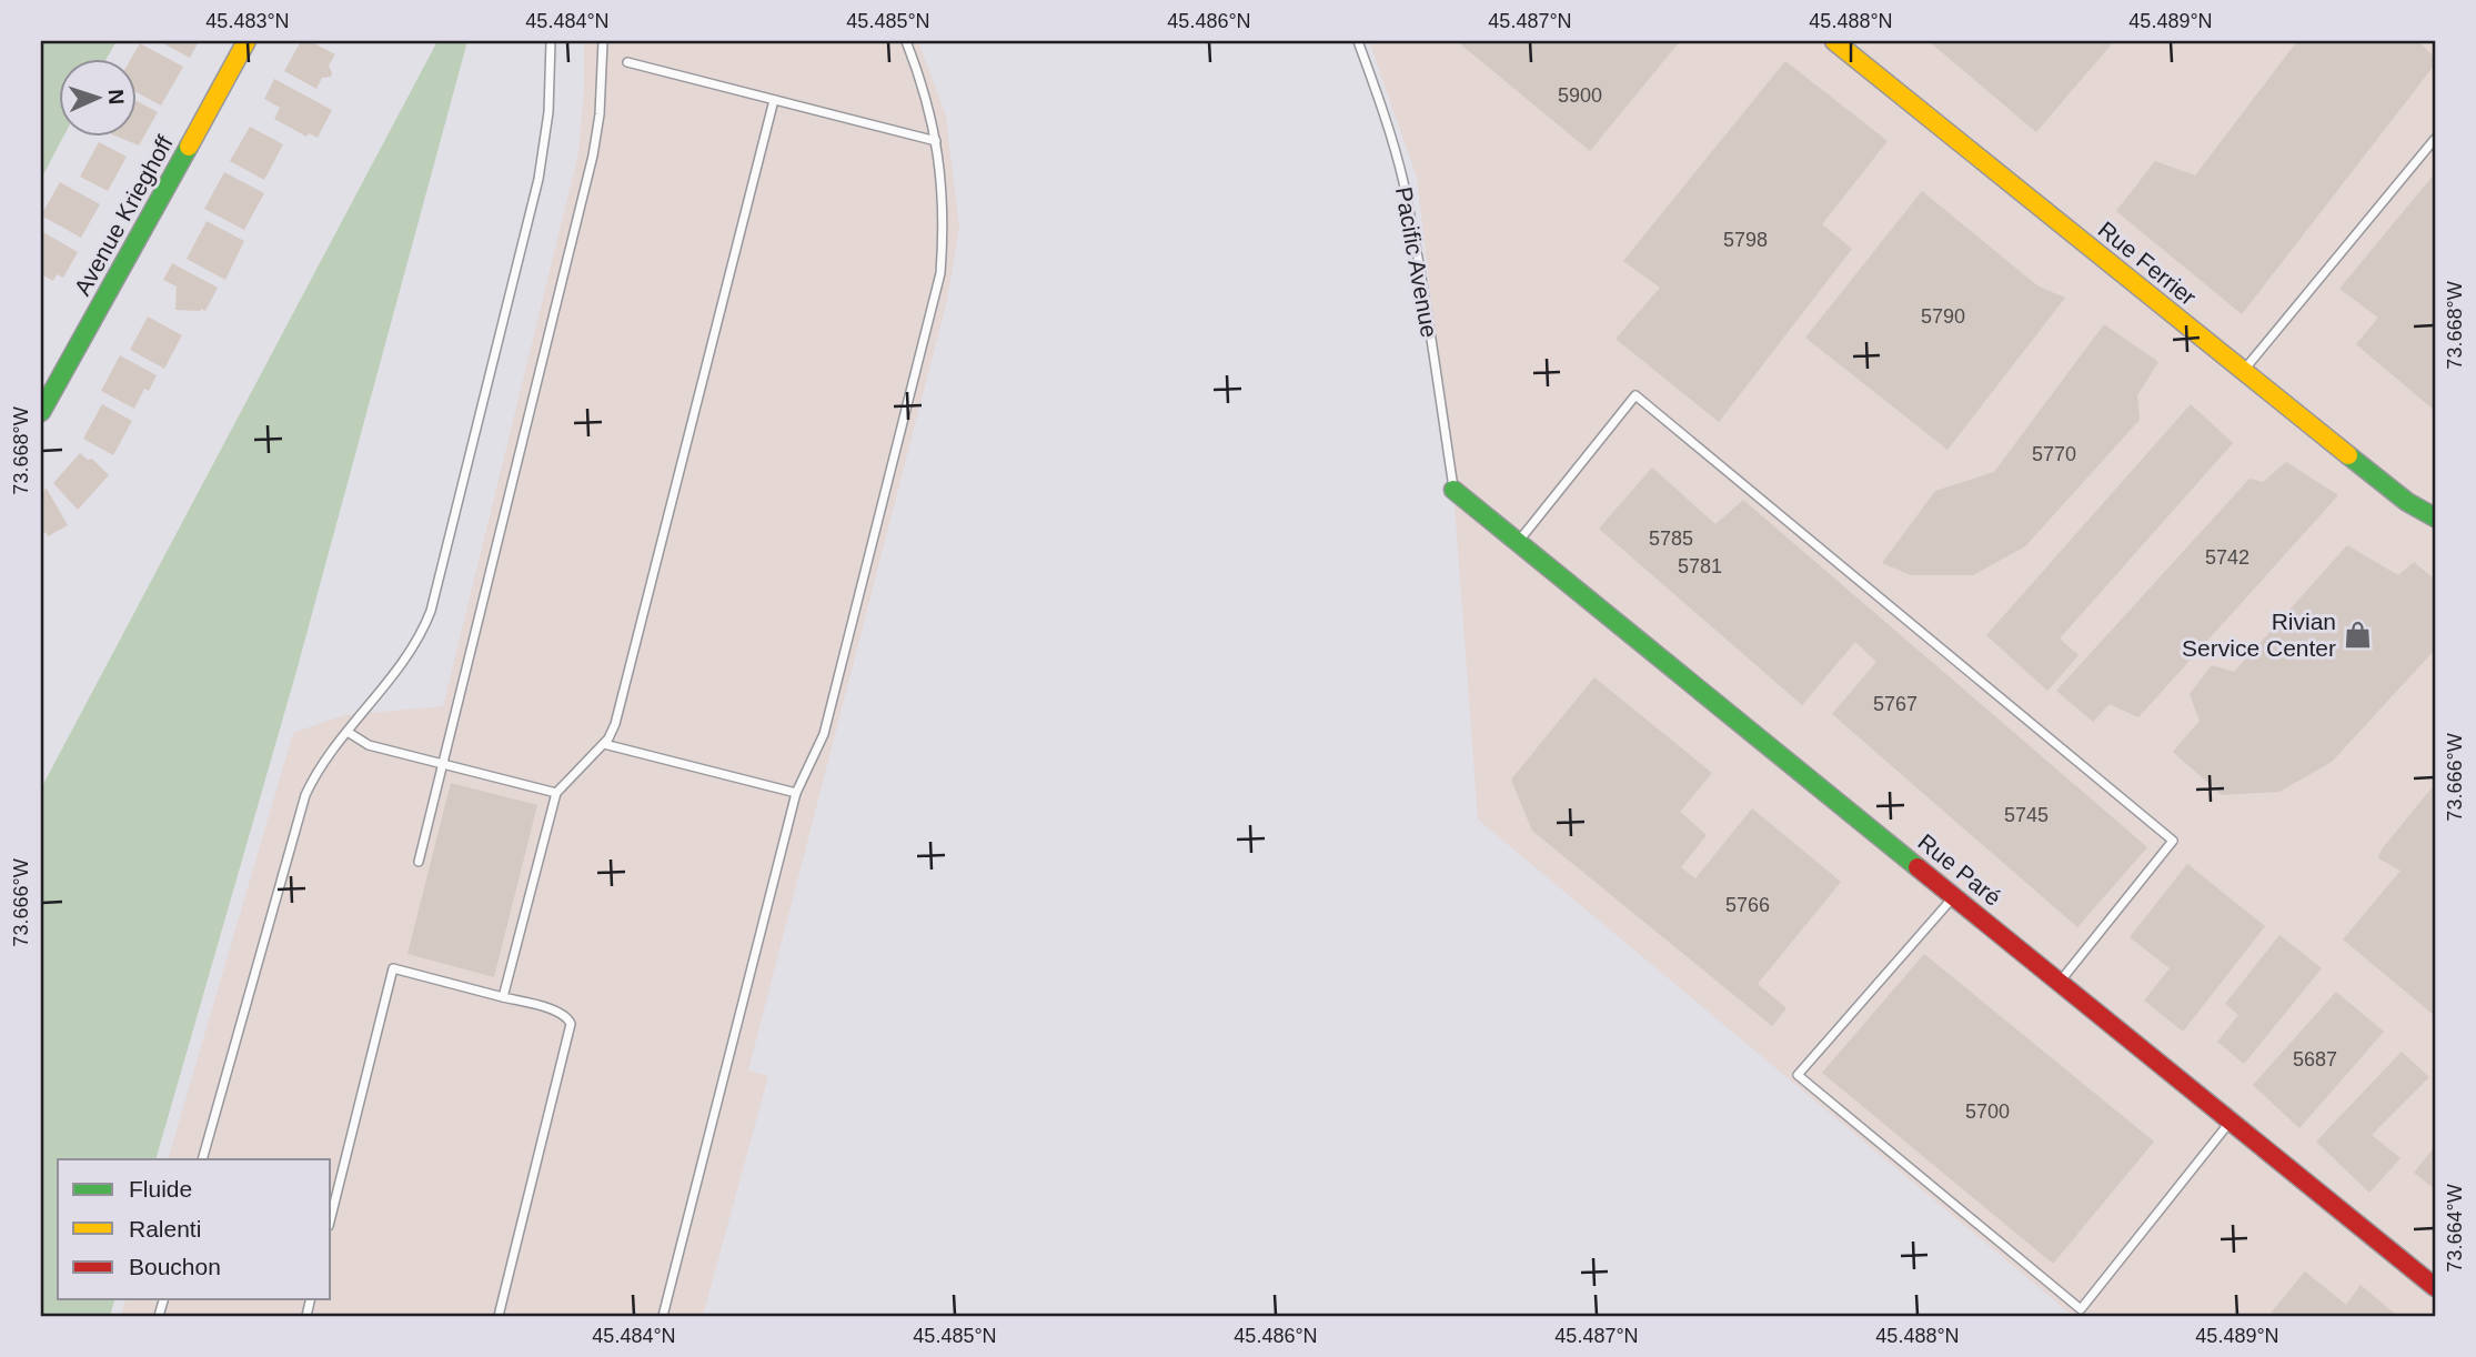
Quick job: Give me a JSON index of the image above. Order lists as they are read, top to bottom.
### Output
{
  "streets": {
    "street": ["Avenue Krieghoff", "Rue Ferrier", "Rue Paré"],
    "lane": ["Pacific Avenue"]
  },
  "crossings": [
    ["Pacific Avenue", "Rue Paré"]
  ],
  "places": {
    "shop": ["Rivian Service Center"]
  },
  "house_numbers": [
    "5900",
    "5798",
    "5790",
    "5770",
    "5785",
    "5742",
    "5781",
    "5767",
    "5745",
    "5766",
    "5687",
    "5700"
  ],
  "legend": ["Fluide", "Ralenti", "Bouchon"],
  "north": "right",
  "coordinates": [
    "45.483°N",
    "45.484°N",
    "45.485°N",
    "45.486°N",
    "45.487°N",
    "45.488°N",
    "45.489°N",
    "73.668°W",
    "73.666°W",
    "73.664°W"
  ]
}
